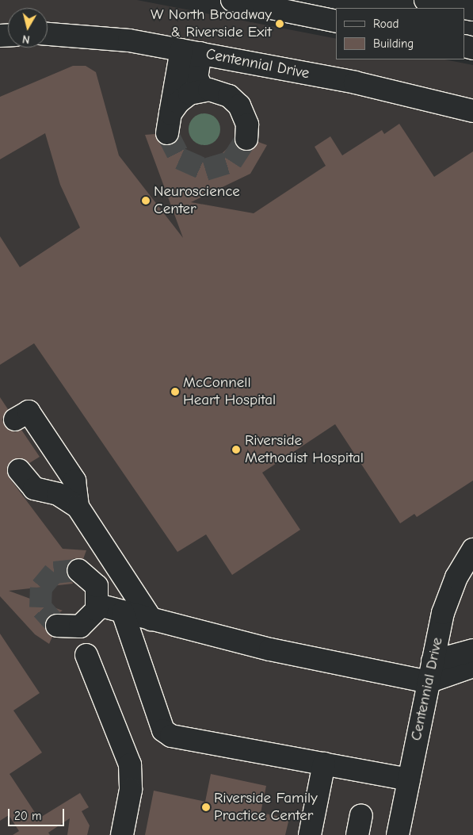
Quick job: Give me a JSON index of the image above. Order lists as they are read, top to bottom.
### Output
{
  "streets": {
    "main road": ["Centennial Drive"]
  },
  "places": [
    "W North Broadway & Riverside Exit",
    "Neuroscience Center",
    "McConnell Heart Hospital",
    "Riverside Methodist Hospital",
    "Riverside Family Practice Center"
  ],
  "legend": ["Road", "Building"],
  "scale_bar": "20 m",
  "north": "bottom"
}
